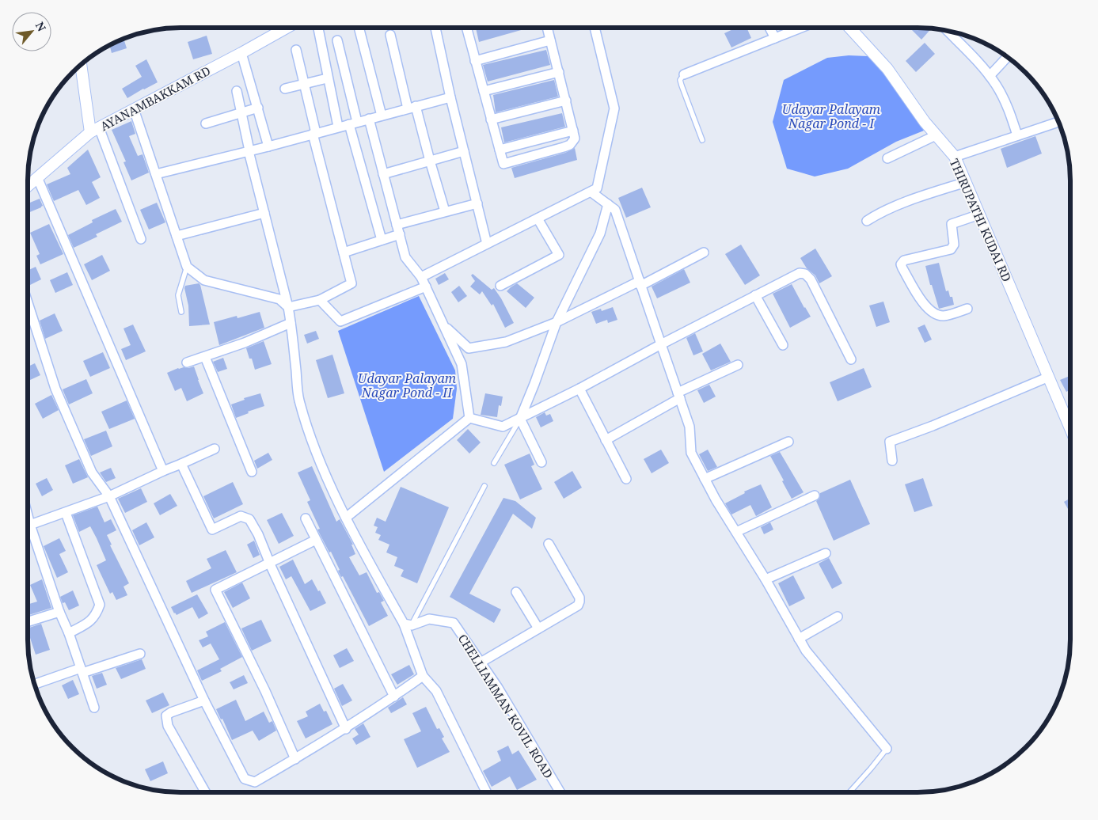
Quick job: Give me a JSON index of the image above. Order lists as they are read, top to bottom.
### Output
{
  "streets": {
    "street": ["AYANAMBAKKAM RD", "THIRUPATHI KUDAI RD", "CHELLIAMMAN KOVIL ROAD"]
  },
  "water": ["Udayar Palayam Nagar Pond - I", "Udayar Palayam Nagar Pond - II"],
  "north": "top right"
}
